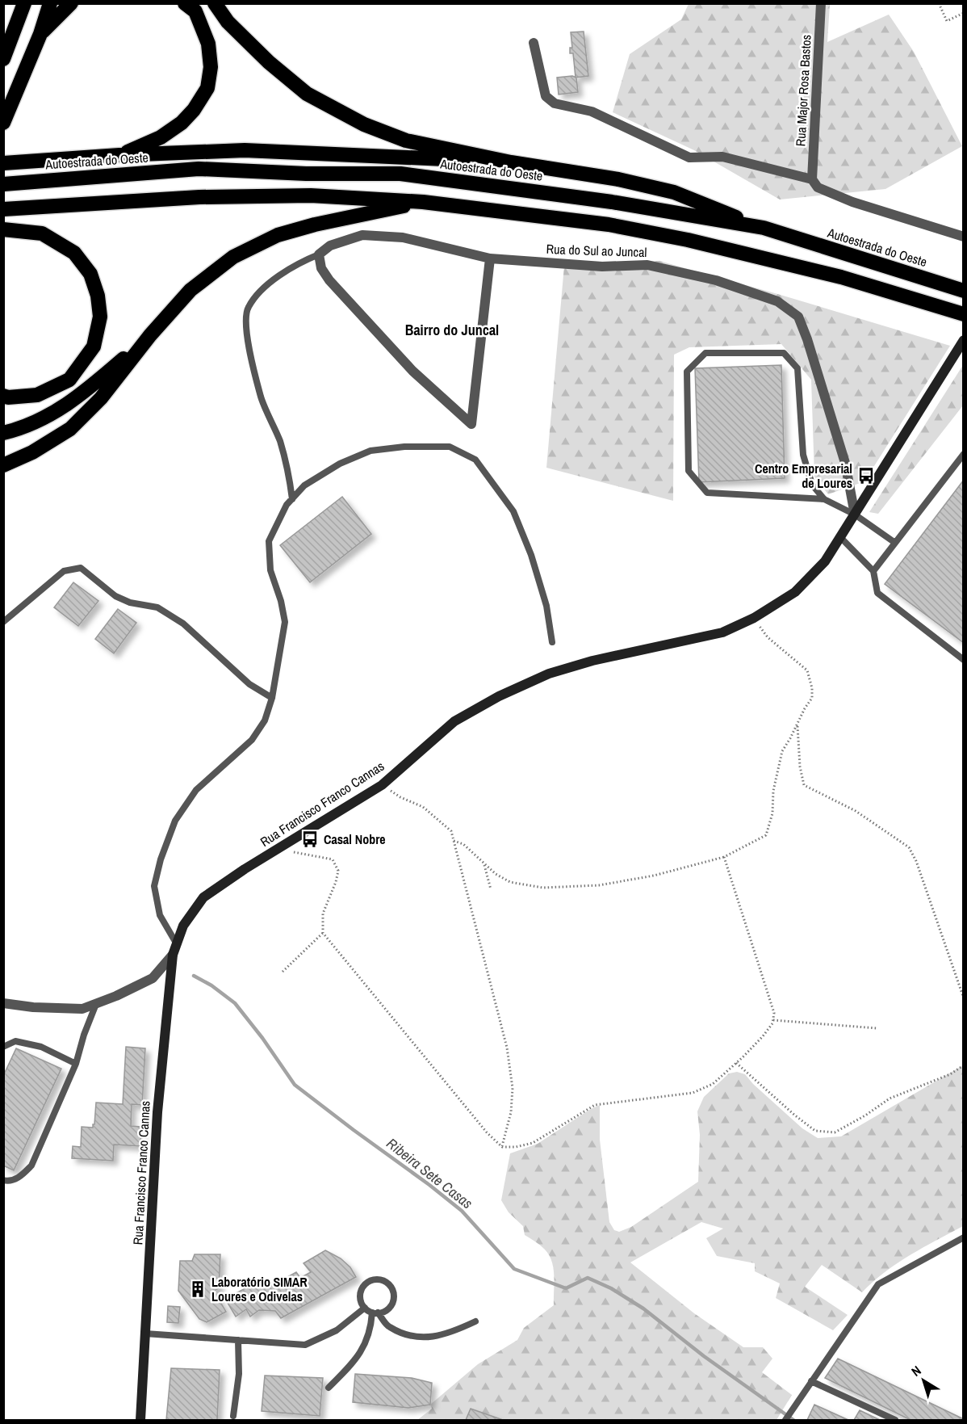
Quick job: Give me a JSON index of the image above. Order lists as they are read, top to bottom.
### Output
{
  "streets": {
    "highway": ["Autoestrada do Oeste"],
    "street": ["Rua Major Rosa Bastos", "Rua do Sul ao Juncal", "Rua Francisco Franco Cannas"]
  },
  "crossings": [
    ["Rua do Sul ao Juncal", "Rua Francisco Franco Cannas"]
  ],
  "districts": ["Bairro do Juncal"],
  "water": ["Ribeira Sete Casas"],
  "places": {
    "bus stop": ["Centro Empresarial de Loures", "Casal Nobre"],
    "building": ["Laboratório SIMAR Loures e Odivelas"]
  },
  "north": "top left"
}
